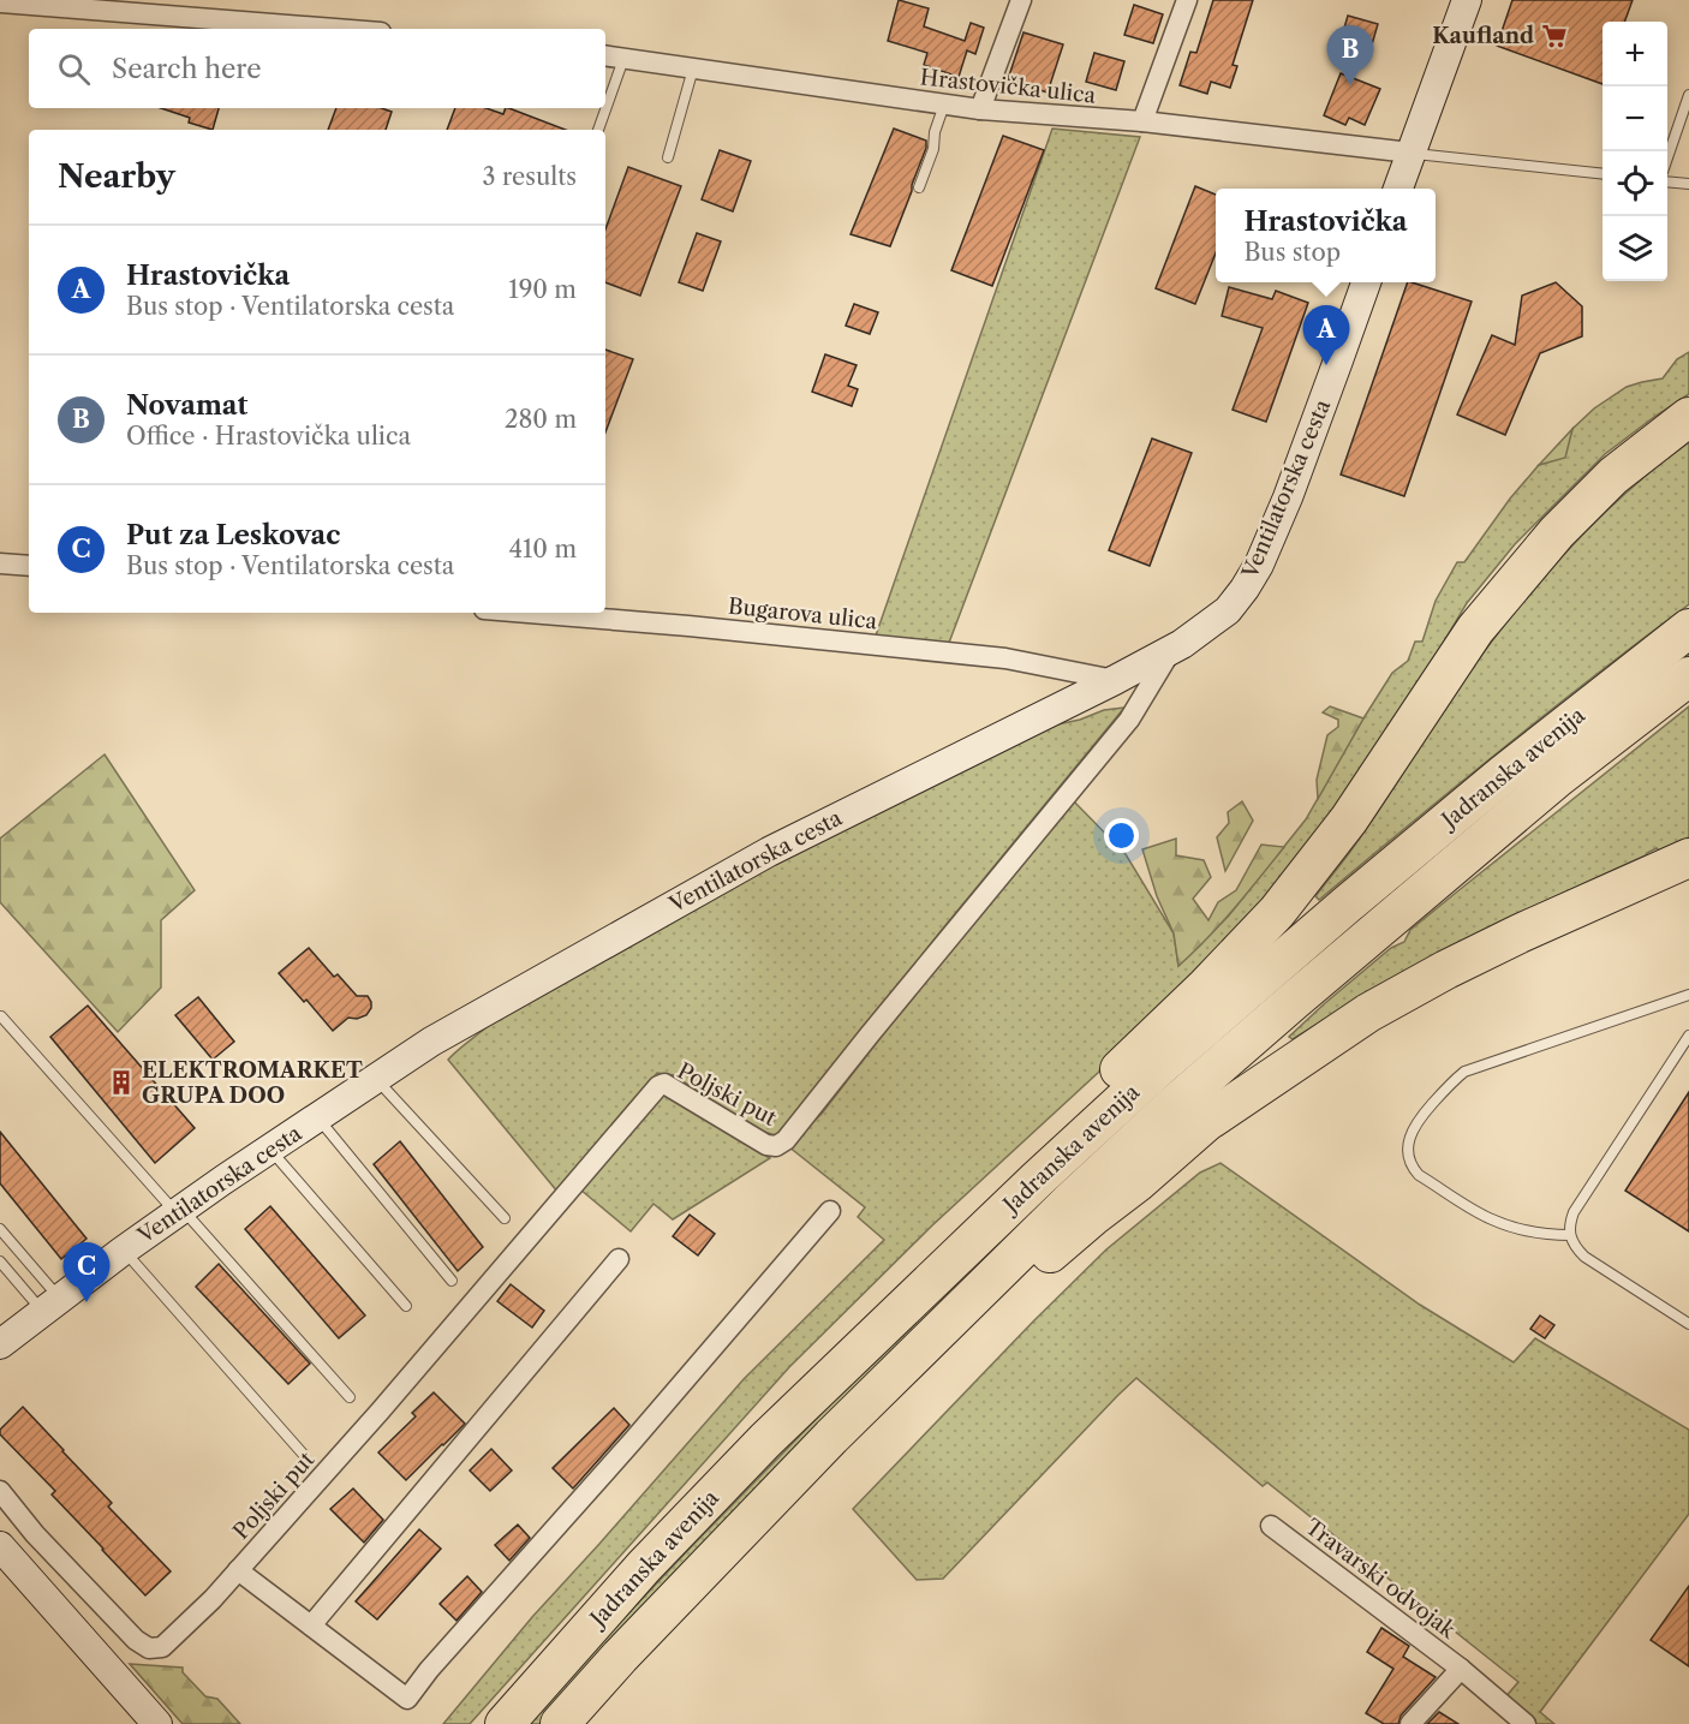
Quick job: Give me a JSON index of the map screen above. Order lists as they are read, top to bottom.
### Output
{
  "streets": {
    "highway": ["Jadranska avenija"],
    "main road": ["Ventilatorska cesta"],
    "street": [
      "Hrastovička ulica",
      "Bugarova ulica",
      "Poljski put",
      "Travarski odvojak"
    ]
  },
  "crossings": [
    ["Ventilatorska cesta", "Bugarova ulica"],
    ["Ventilatorska cesta", "Poljski put"]
  ],
  "places": {
    "supermarket": ["Kaufland"],
    "building": ["ELEKTROMARKET GRUPA DOO"]
  },
  "page": {
    "map_buttons": ["+", "−"],
    "pins": ["B", "A", "C"],
    "search": "Search here",
    "heading": ["Nearby", "3 results"],
    "popup": ["Hrastovička", "Bus stop"],
    "list": [
      {
        "mark": "A",
        "name": "Hrastovička",
        "note": "Bus stop · Ventilatorska cesta",
        "value": "190 m"
      },
      {
        "mark": "B",
        "name": "Novamat",
        "note": "Office · Hrastovička ulica",
        "value": "280 m"
      },
      {
        "mark": "C",
        "name": "Put za Leskovac",
        "note": "Bus stop · Ventilatorska cesta",
        "value": "410 m"
      }
    ]
  }
}
